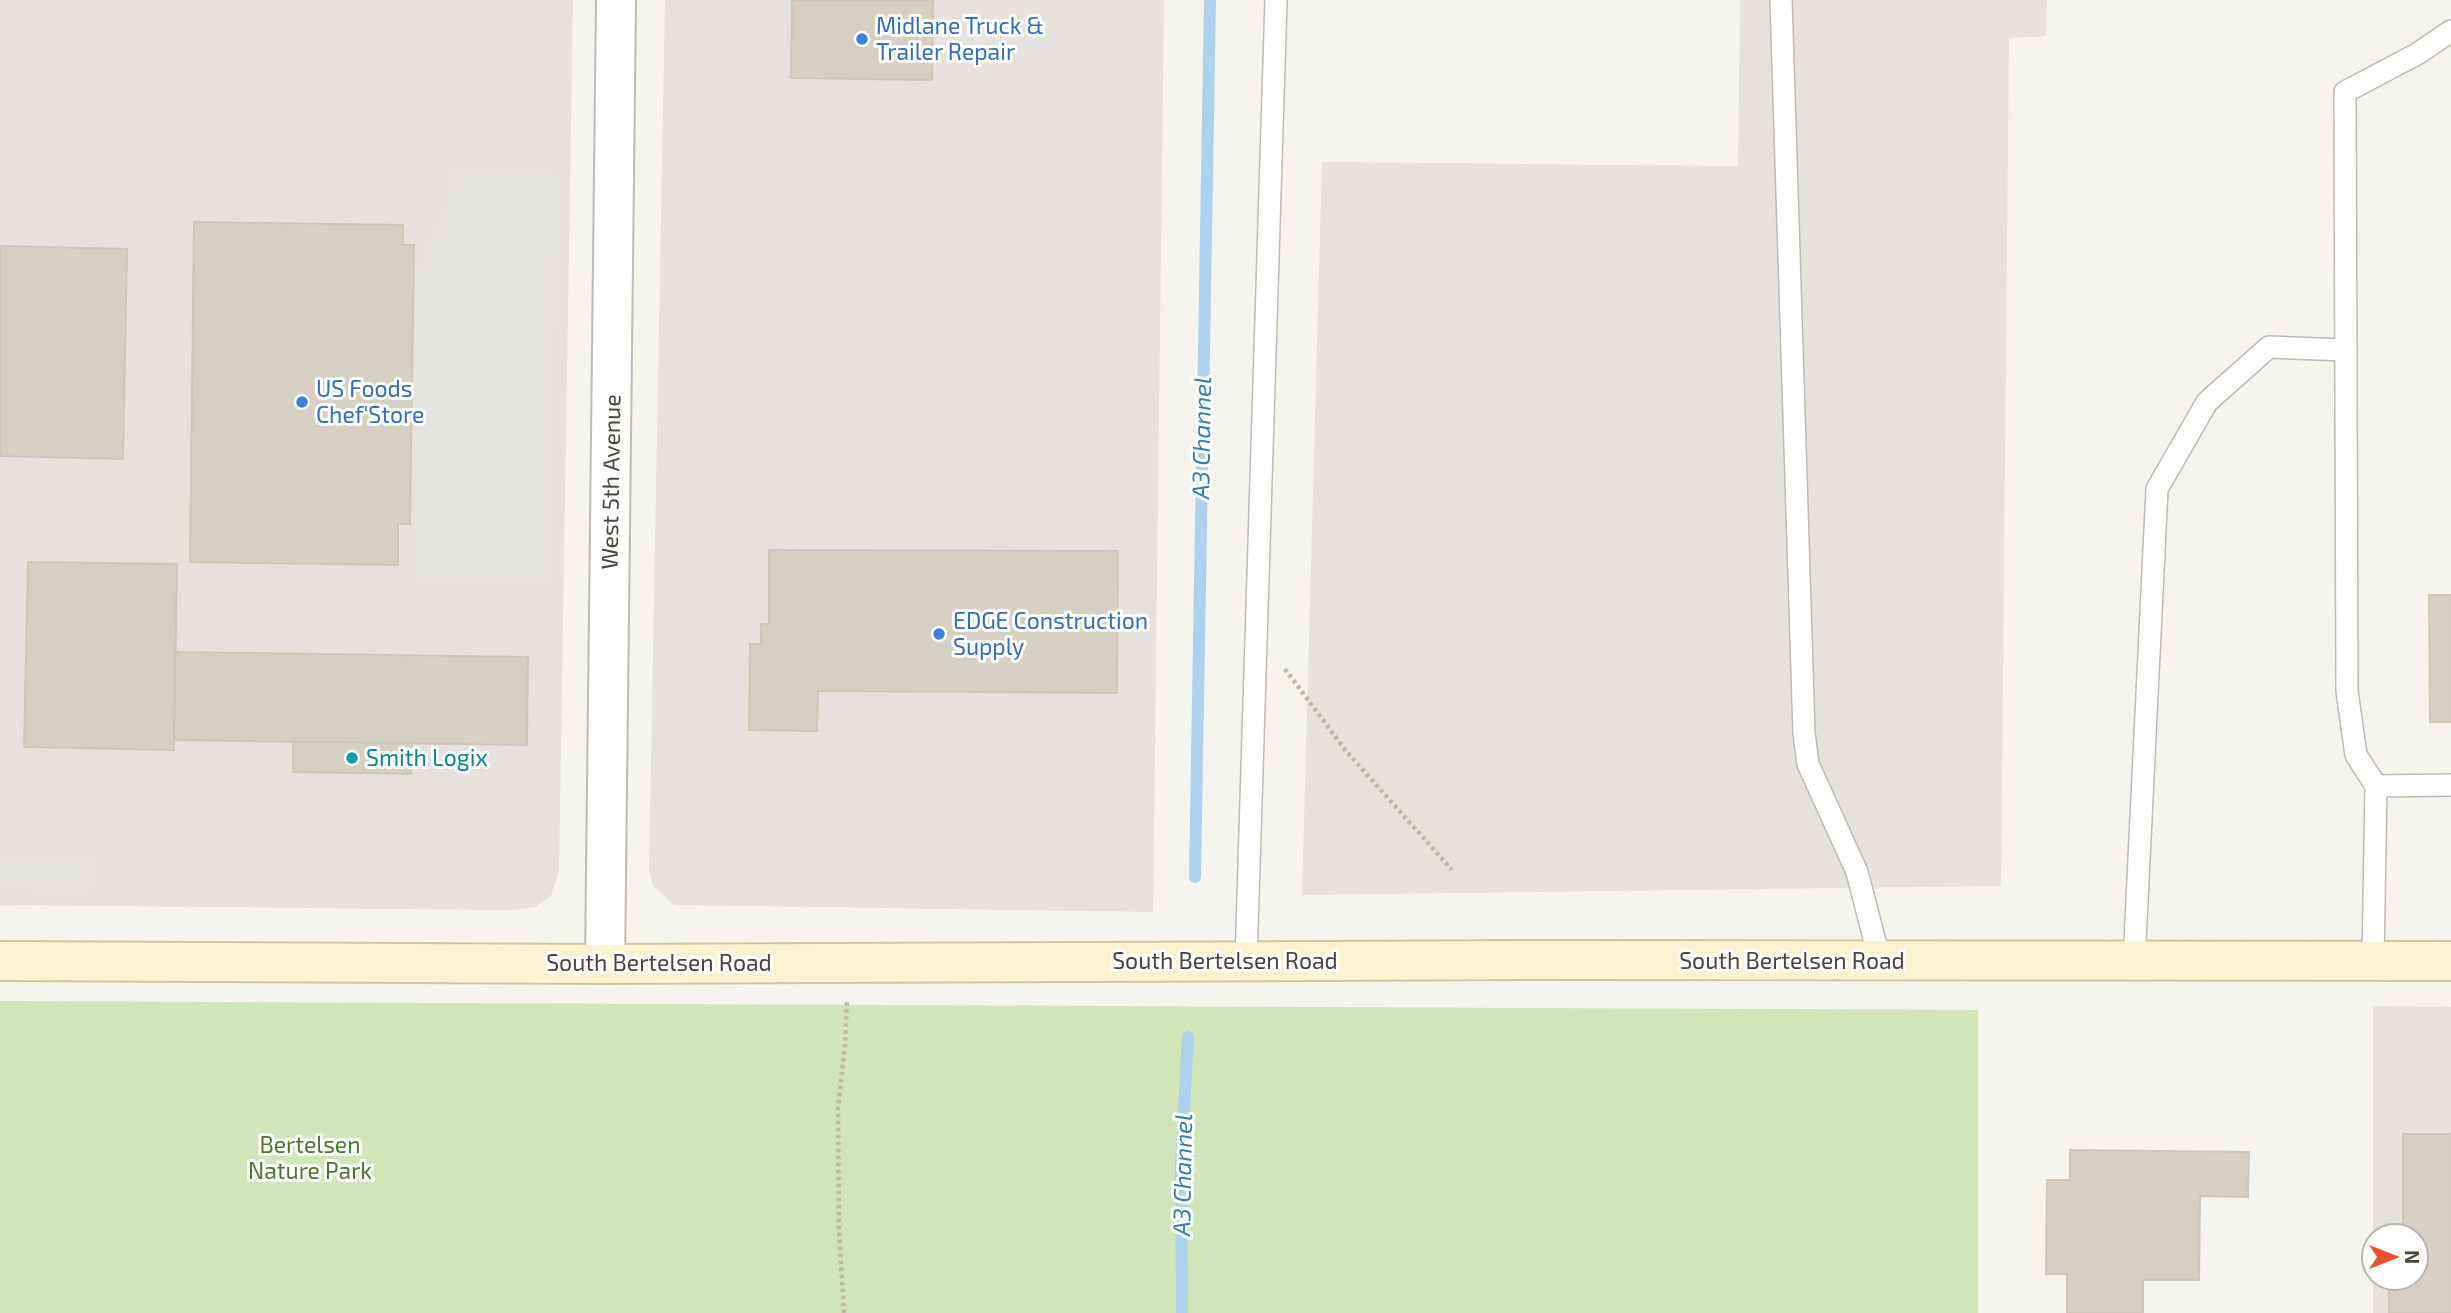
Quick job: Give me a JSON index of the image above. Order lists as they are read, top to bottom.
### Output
{
  "streets": {
    "street": ["West 5th Avenue", "South Bertelsen Road"]
  },
  "crossings": [
    ["West 5th Avenue", "South Bertelsen Road"]
  ],
  "water": ["A3 Channel"],
  "parks": ["Bertelsen Nature Park"],
  "places": [
    "Midlane Truck & Trailer Repair",
    "US Foods Chef'Store",
    "EDGE Construction Supply",
    "Smith Logix"
  ],
  "north": "right"
}
